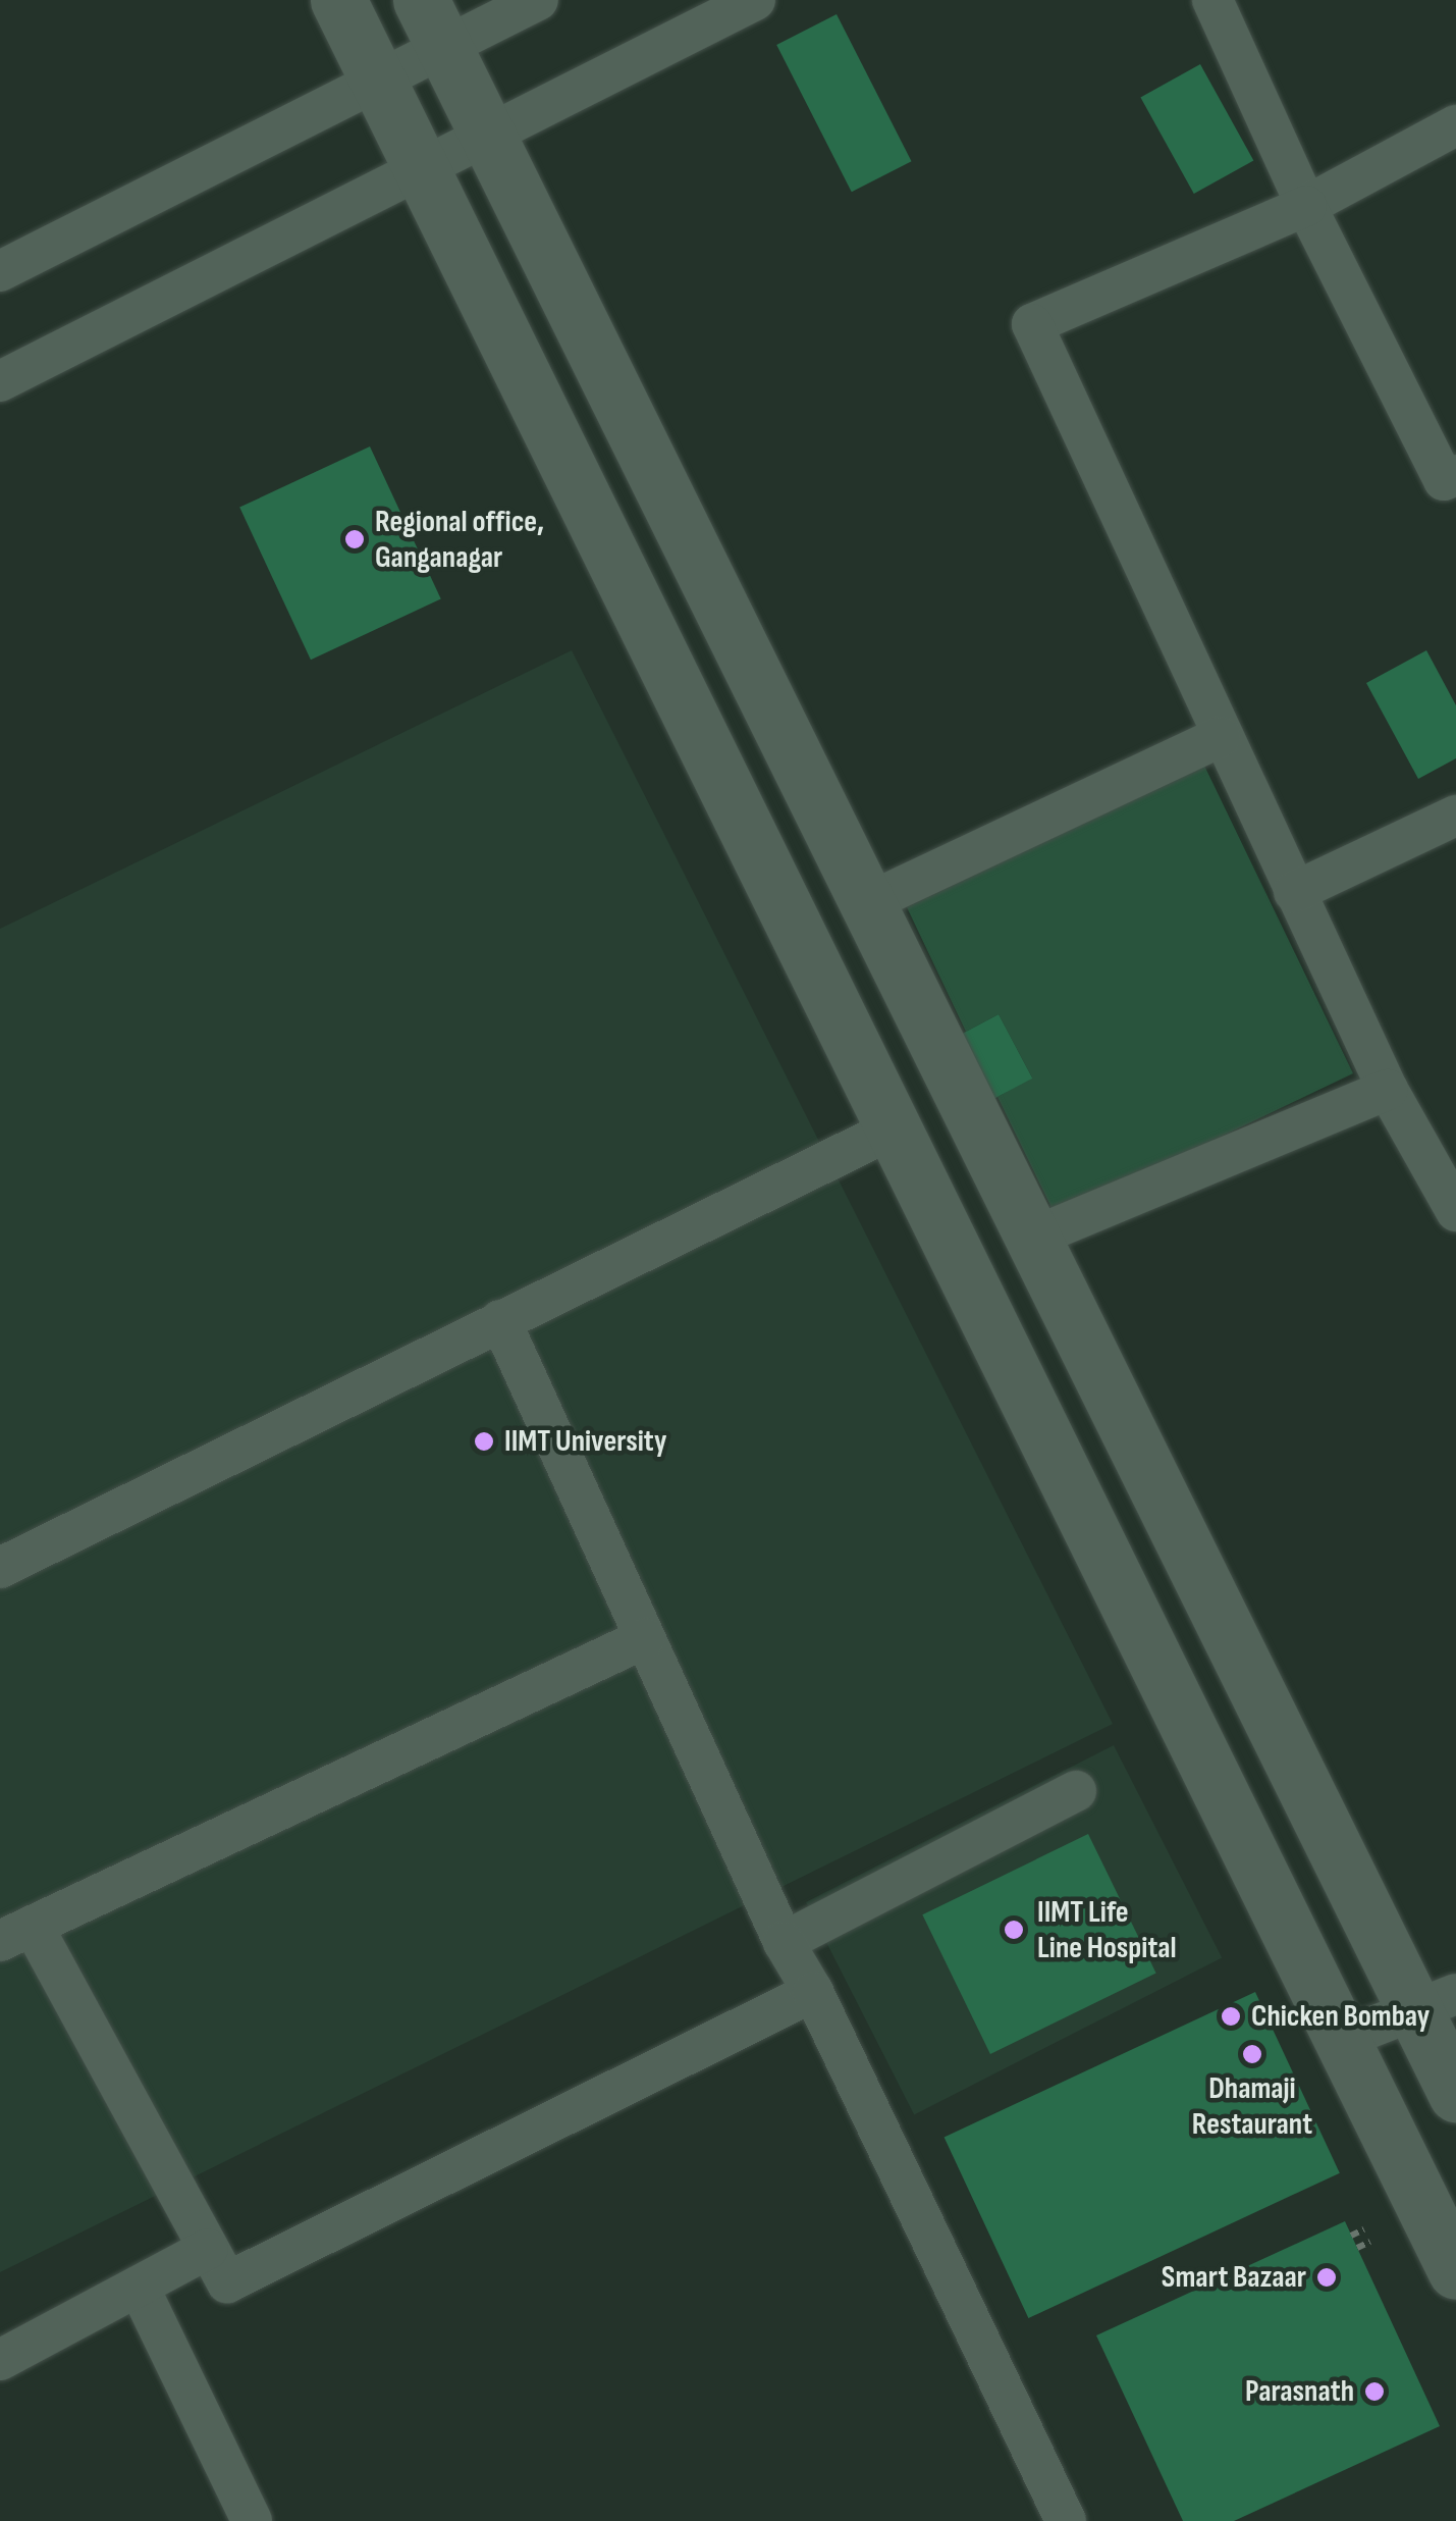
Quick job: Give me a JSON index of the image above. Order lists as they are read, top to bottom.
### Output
{
  "places": [
    "Regional office, Ganganagar",
    "IIMT University",
    "IIMT Life Line Hospital",
    "Chicken Bombay",
    "Dhamaji Restaurant",
    "Smart Bazaar",
    "Parasnath"
  ]
}
